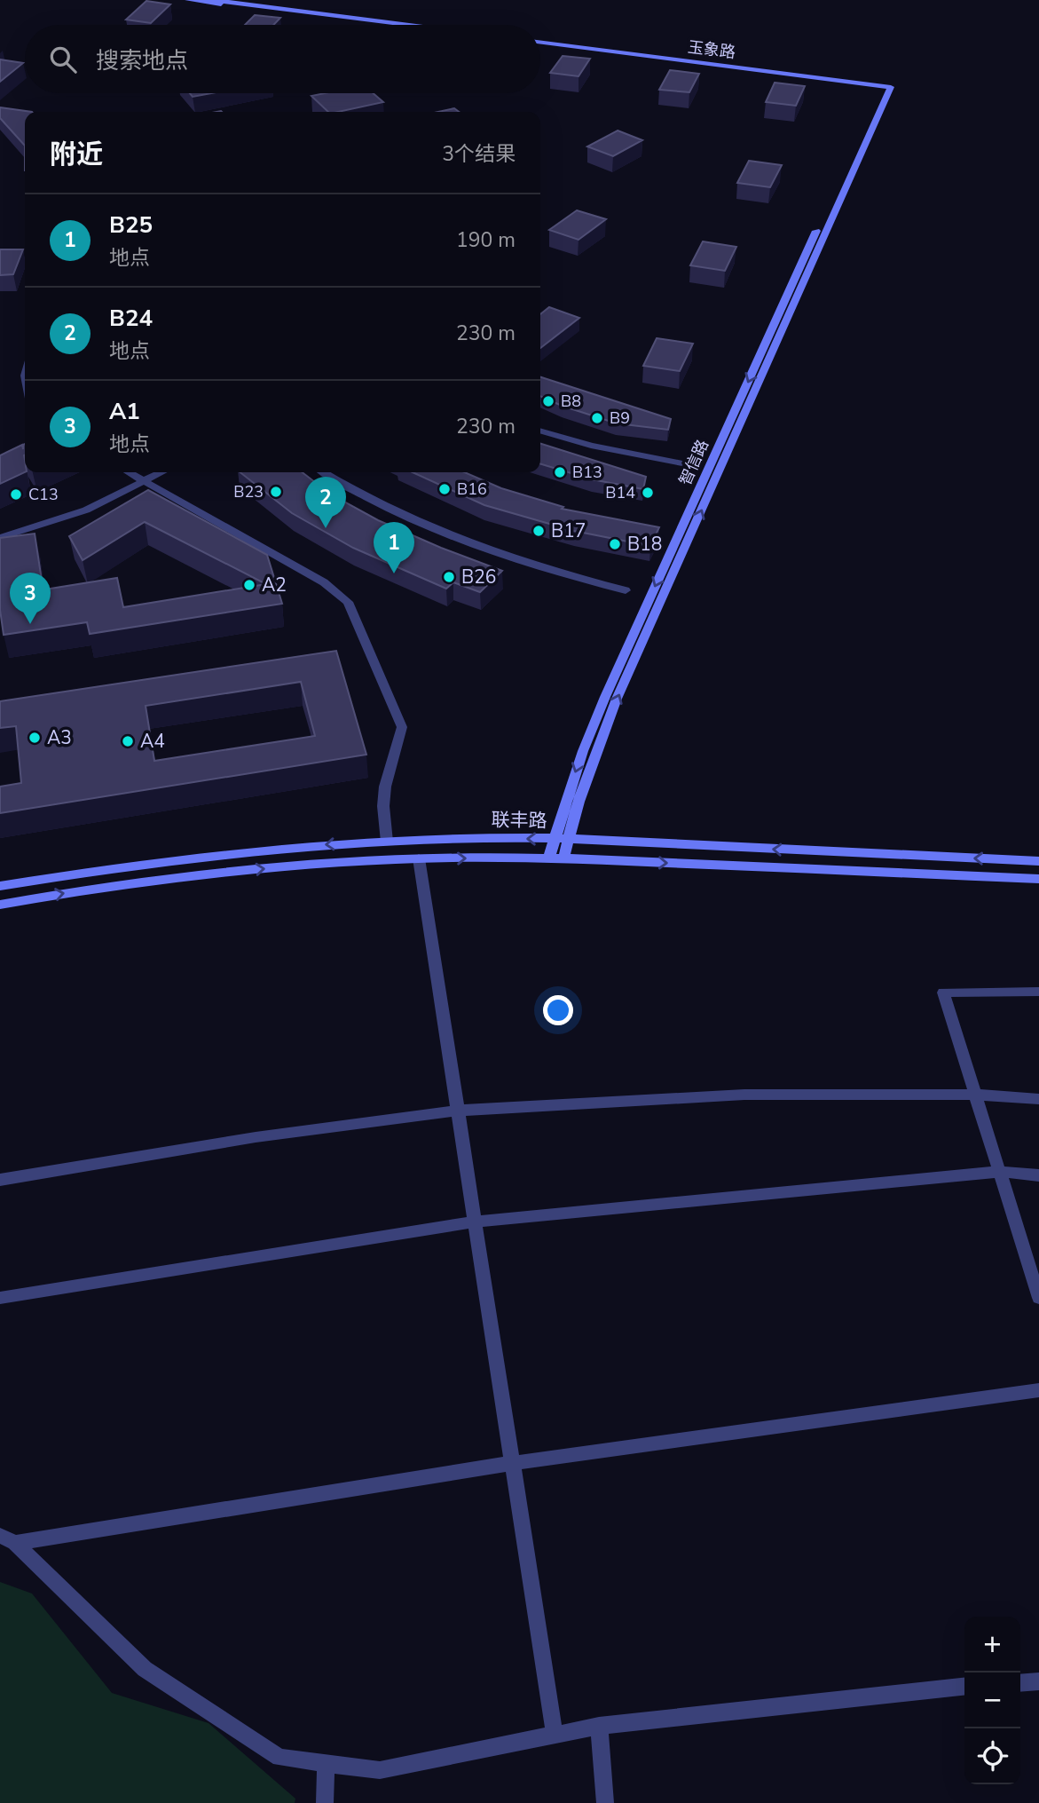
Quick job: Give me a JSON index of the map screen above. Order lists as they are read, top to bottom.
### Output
{
  "streets": {
    "street": ["玉象路", "智信路", "联丰路"]
  },
  "crossings": [
    ["玉象路", "智信路"],
    ["智信路", "联丰路"]
  ],
  "places": [
    "B8",
    "B9",
    "B13",
    "B16",
    "B23",
    "B14",
    "C13",
    "B17",
    "B18",
    "B26",
    "A2",
    "A3",
    "A4"
  ],
  "page": {
    "search": "搜索地点",
    "heading": ["附近", "3个结果"],
    "list": [
      {
        "mark": "1",
        "name": "B25",
        "note": "地点",
        "value": "190 m"
      },
      {
        "mark": "2",
        "name": "B24",
        "note": "地点",
        "value": "230 m"
      },
      {
        "mark": "3",
        "name": "A1",
        "note": "地点",
        "value": "230 m"
      }
    ],
    "pins": ["2", "1", "3"],
    "map_buttons": ["+", "−"]
  }
}
